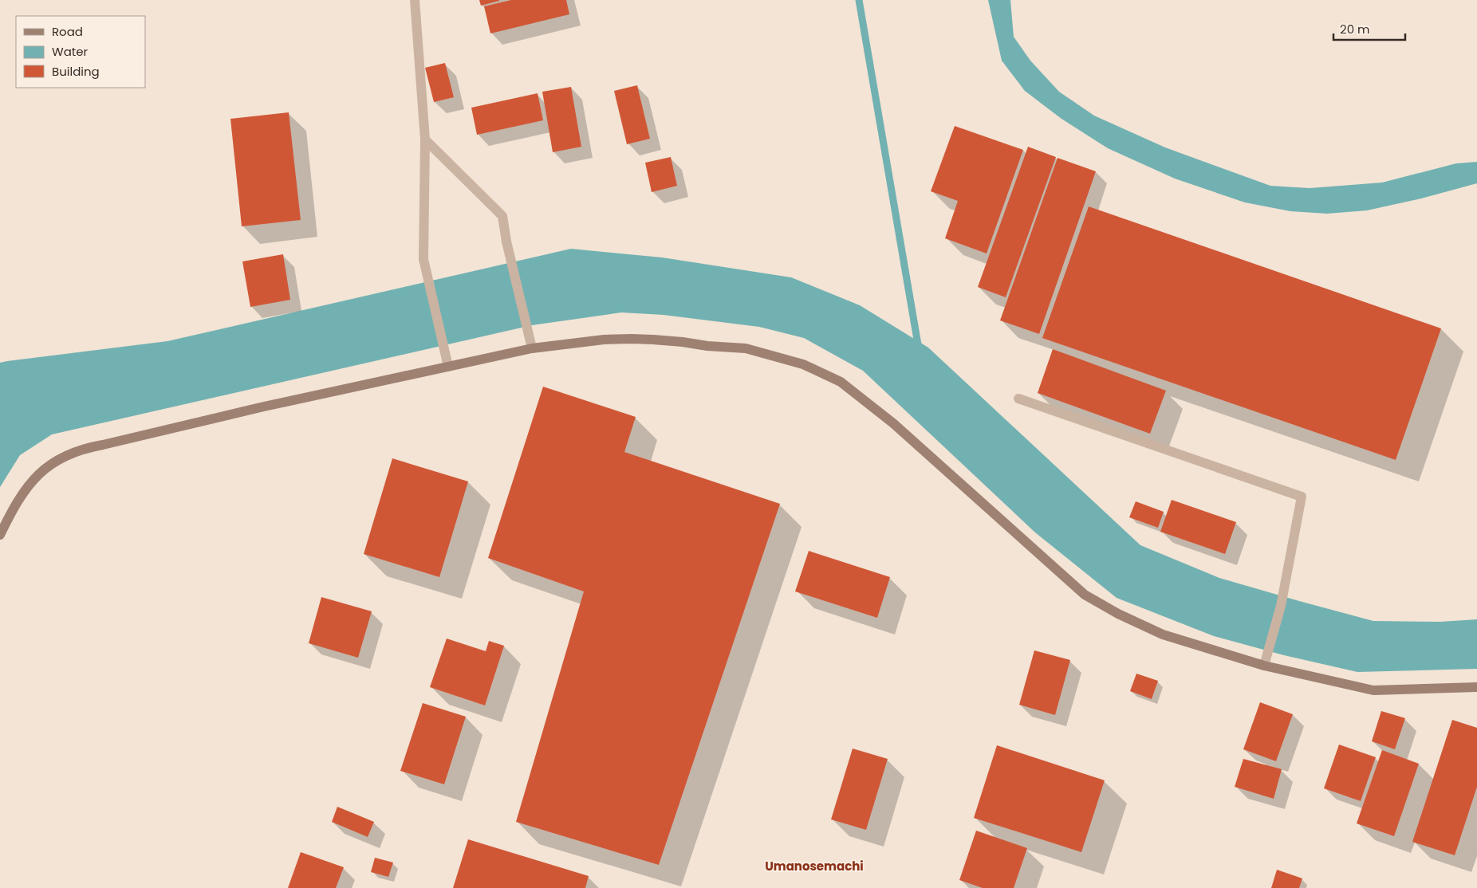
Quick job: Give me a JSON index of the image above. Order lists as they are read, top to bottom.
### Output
{
  "districts": ["Umanosemachi"],
  "legend": ["Road", "Water", "Building"],
  "scale_bar": "20 m"
}
